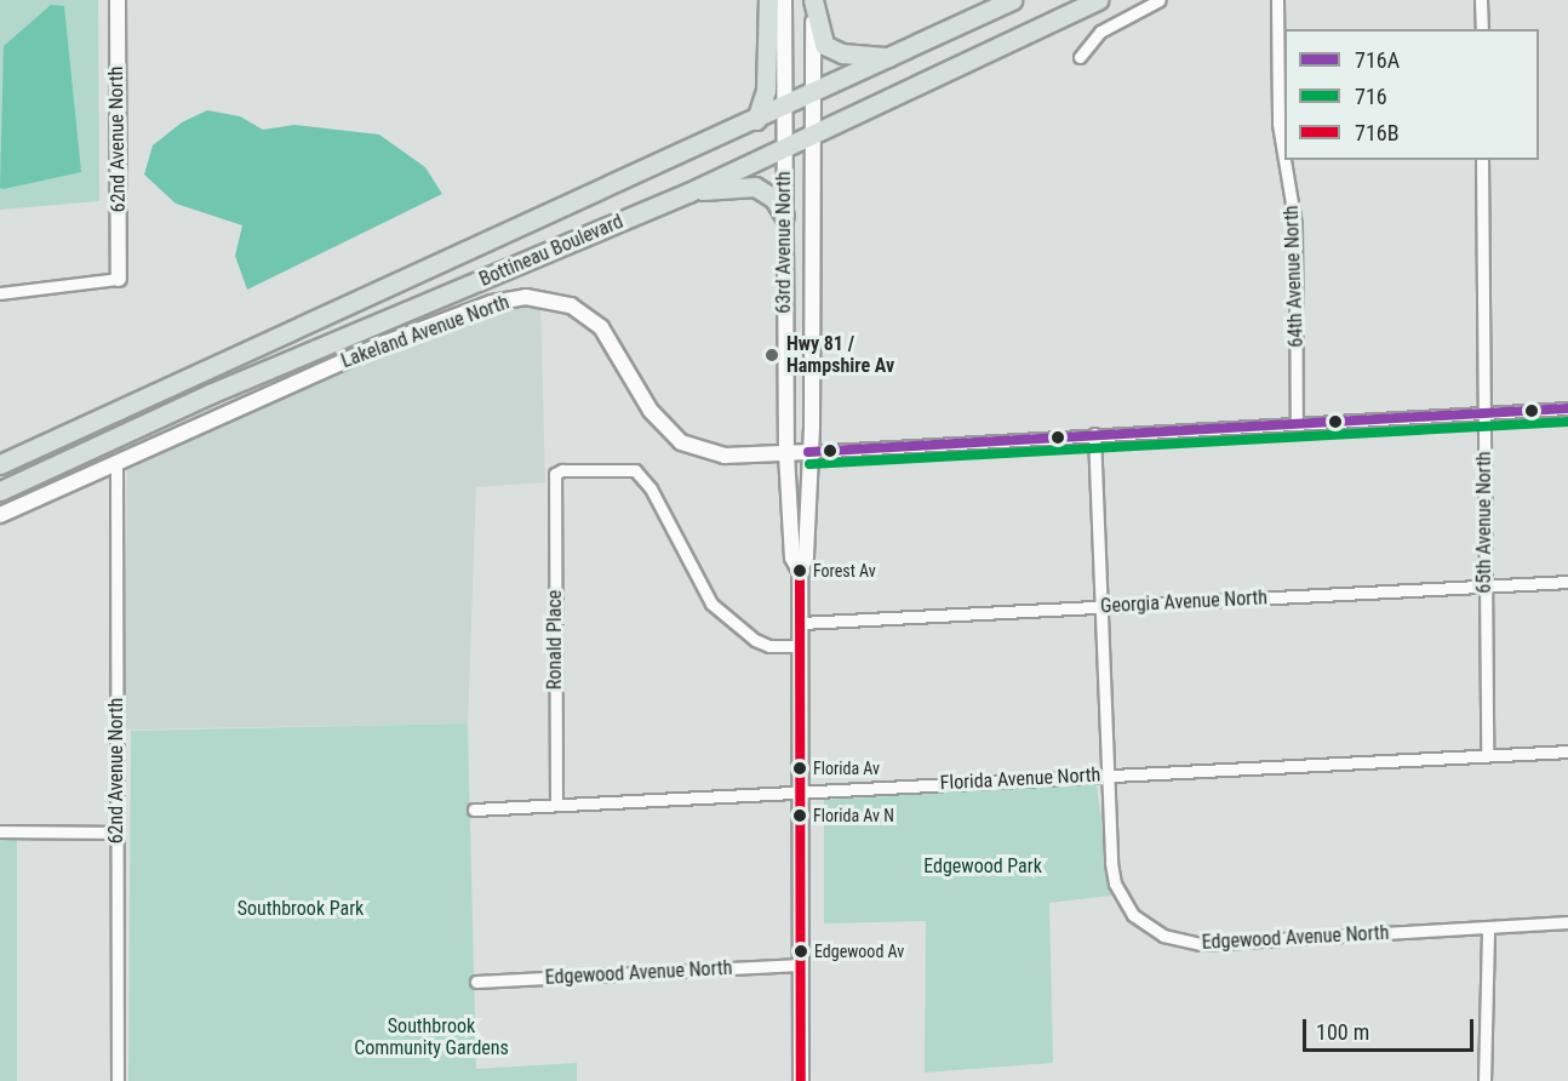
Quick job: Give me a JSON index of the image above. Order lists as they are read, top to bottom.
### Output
{
  "streets": {
    "highway": ["Bottineau Boulevard"],
    "street": [
      "62nd Avenue North",
      "63rd Avenue North",
      "64th Avenue North",
      "Lakeland Avenue North",
      "65th Avenue North",
      "Georgia Avenue North",
      "Ronald Place",
      "Florida Avenue North",
      "Edgewood Avenue North"
    ]
  },
  "crossings": [
    ["62nd Avenue North", "Lakeland Avenue North"],
    ["63rd Avenue North", "Bottineau Boulevard"],
    ["63rd Avenue North", "Lakeland Avenue North"],
    ["63rd Avenue North", "Georgia Avenue North"],
    ["63rd Avenue North", "Ronald Place"],
    ["63rd Avenue North", "Florida Avenue North"],
    ["63rd Avenue North", "Edgewood Avenue North"],
    ["65th Avenue North", "Georgia Avenue North"],
    ["65th Avenue North", "Florida Avenue North"],
    ["Ronald Place", "Florida Avenue North"],
    ["Florida Avenue North", "Edgewood Avenue North"]
  ],
  "parks": ["Edgewood Park", "Southbrook Park", "Southbrook Community Gardens"],
  "places": [
    "Hwy 81 / Hampshire Av",
    "Forest Av",
    "Florida Av",
    "Florida Av N",
    "Edgewood Av"
  ],
  "lines": ["transit line 716A", "transit line 716", "transit line 716B"],
  "legend": ["716A", "716", "716B"],
  "scale_bar": "100 m"
}
